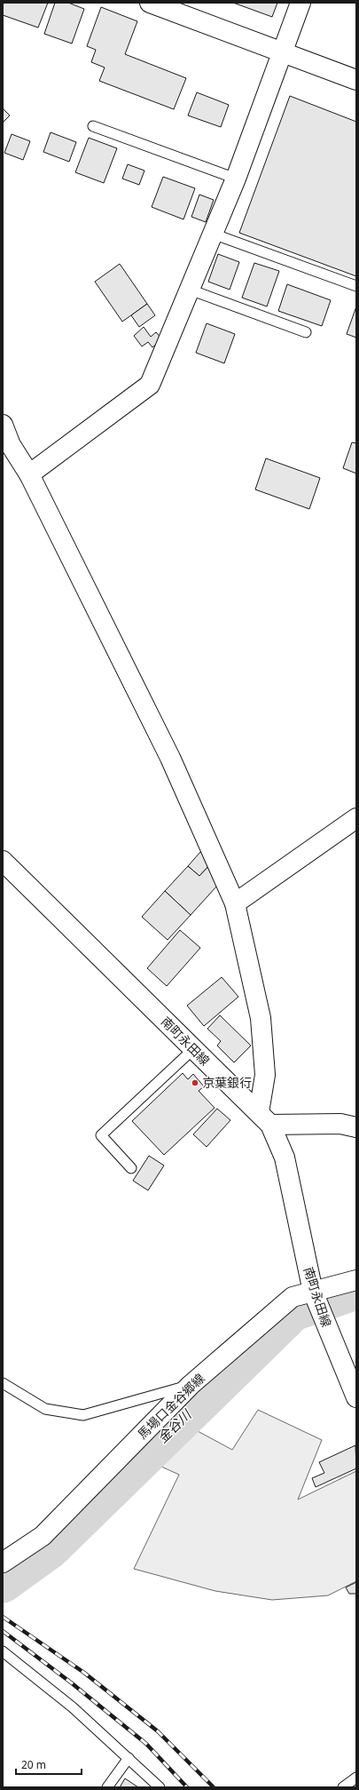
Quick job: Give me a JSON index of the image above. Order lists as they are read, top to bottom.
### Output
{
  "streets": {
    "street": ["南町永田線", "馬場口金谷郷線"]
  },
  "crossings": [
    ["南町永田線", "馬場口金谷郷線"]
  ],
  "water": ["金谷川"],
  "places": ["京葉銀行"],
  "scale_bar": "20 m"
}
